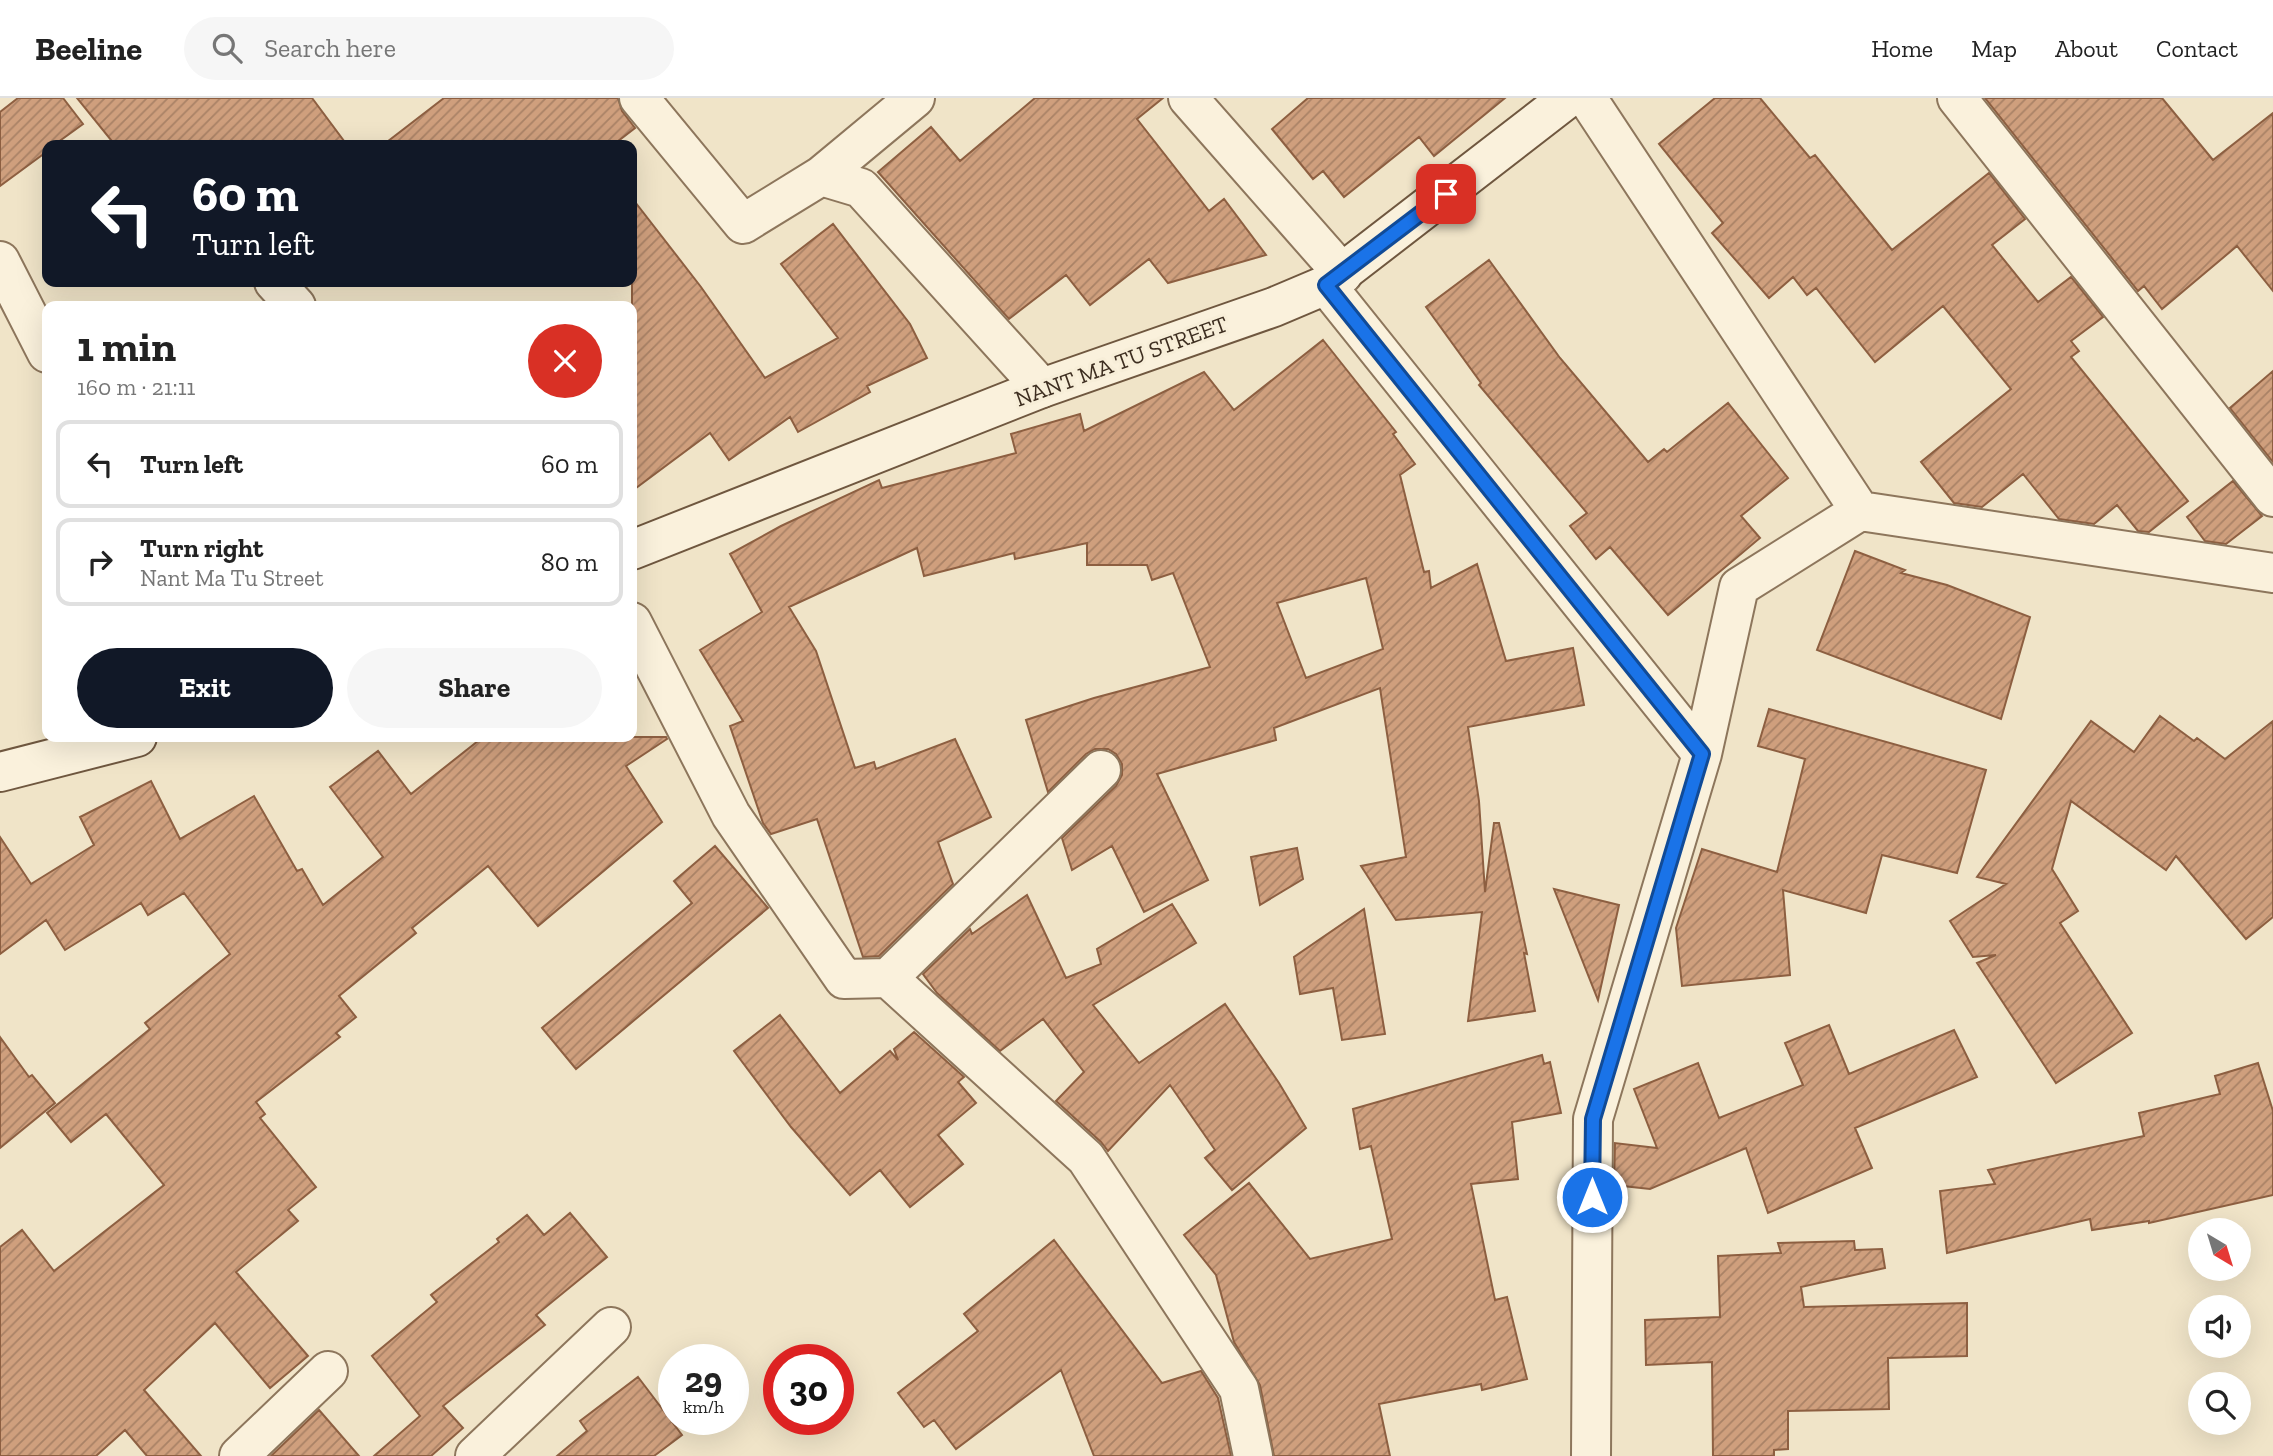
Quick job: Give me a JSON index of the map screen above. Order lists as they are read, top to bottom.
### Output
{
  "streets": {
    "street": ["NANT MA TU STREET"]
  },
  "north": "bottom right",
  "page": {
    "header": "Beeline",
    "search": "Search here",
    "nav": [
      "Home",
      "Map",
      "About",
      "Contact"
    ],
    "turn": ["60 m", "Turn left"],
    "heading": ["1 min", "160 m · 21:11"],
    "list": [
      {
        "name": "Turn left",
        "value": "60 m"
      },
      {
        "name": "Turn right",
        "note": "Nant Ma Tu Street",
        "value": "80 m"
      }
    ],
    "buttons": ["Exit", "Share"],
    "speed": "29 km/h",
    "limit": "30"
  }
}
